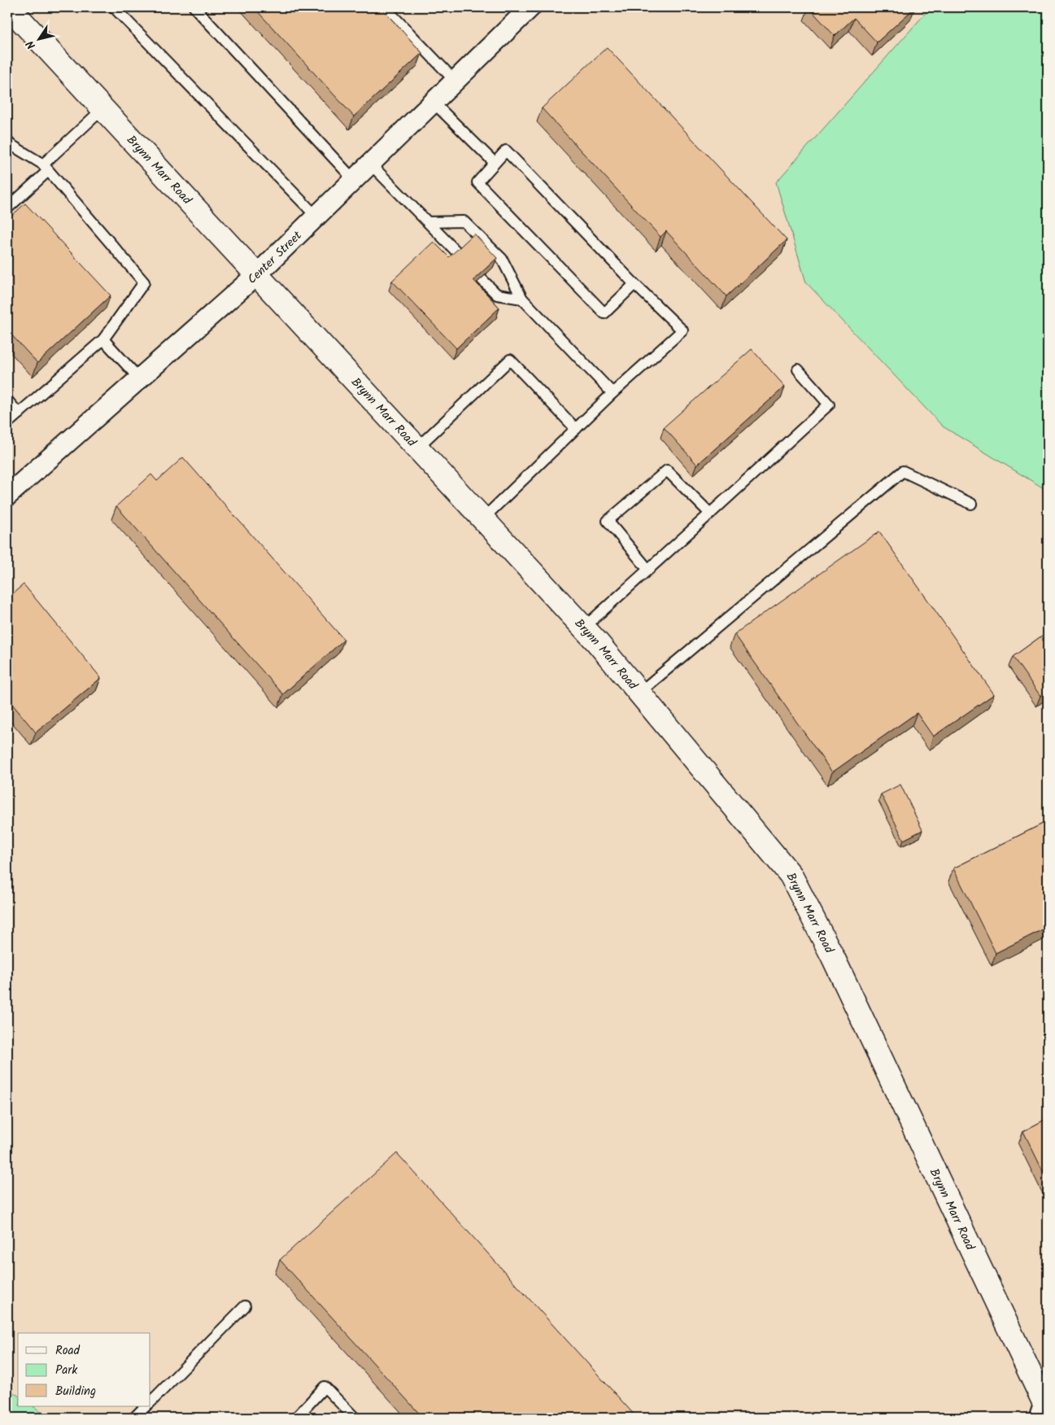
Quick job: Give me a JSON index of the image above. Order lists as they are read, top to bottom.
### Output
{
  "streets": {
    "street": ["Brynn Marr Road", "Center Street"]
  },
  "crossings": [
    ["Brynn Marr Road", "Center Street"]
  ],
  "legend": ["Road", "Park", "Building"],
  "north": "bottom left"
}
